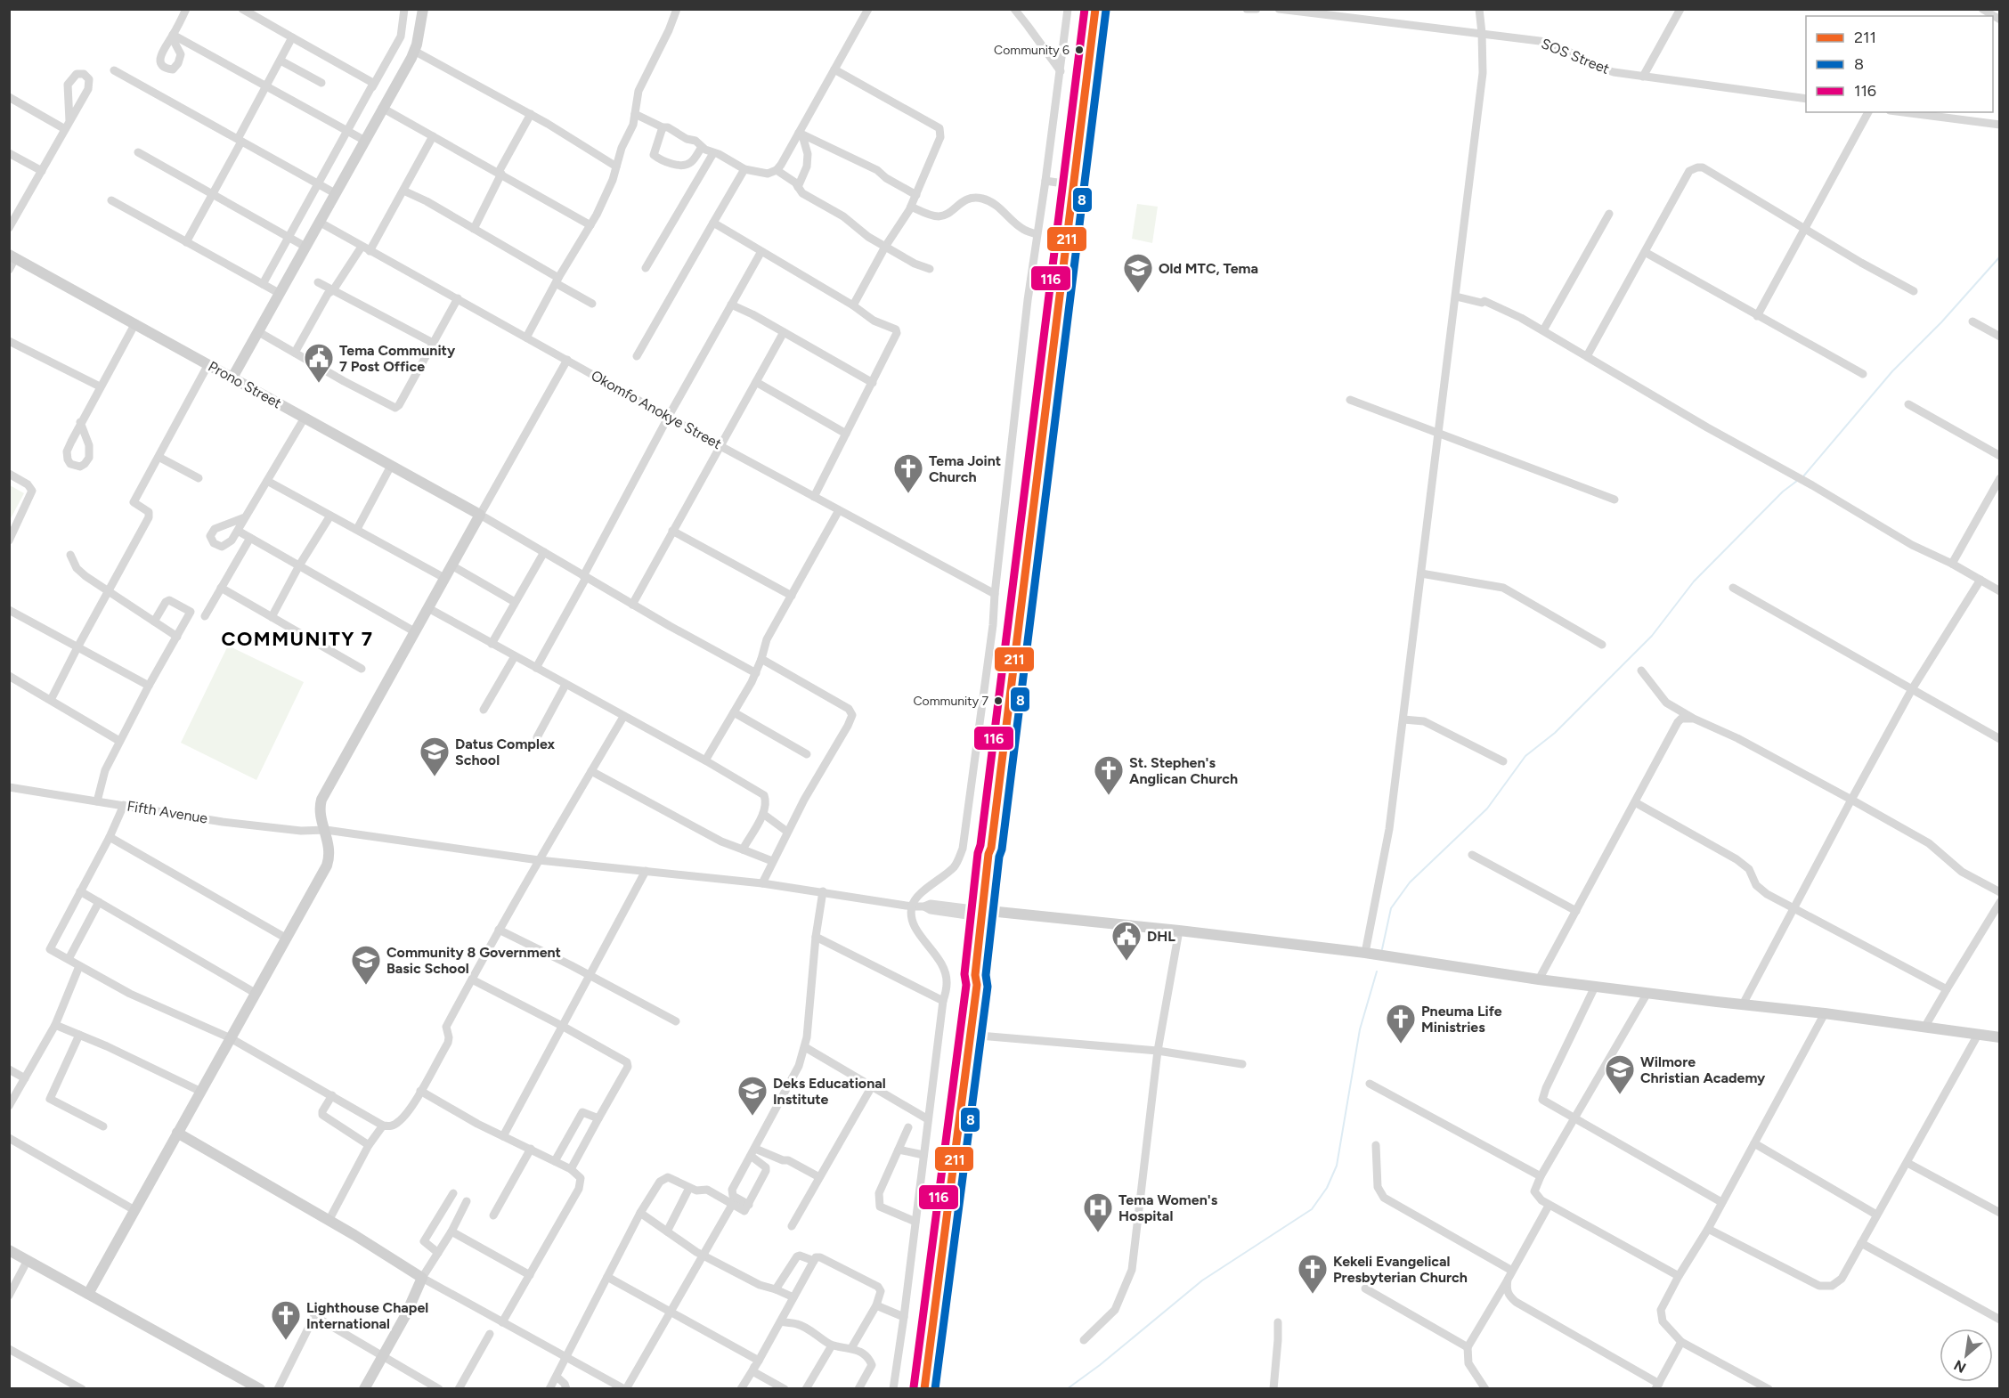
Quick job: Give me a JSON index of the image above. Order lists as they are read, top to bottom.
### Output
{
  "streets": {
    "street": [
      "SOS Street",
      "Prono Street",
      "Okomfo Anokye Street",
      "Fifth Avenue"
    ]
  },
  "districts": ["COMMUNITY 7"],
  "places": {
    "other": ["Community 6", "Community 7"],
    "school or university": [
      "Old MTC, Tema",
      "Datus Complex School",
      "Community 8 Government Basic School",
      "Wilmore Christian Academy",
      "Deks Educational Institute"
    ],
    "public building": ["Tema Community 7 Post Office", "DHL"],
    "church": [
      "Tema Joint Church",
      "St. Stephen's Anglican Church",
      "Pneuma Life Ministries",
      "Kekeli Evangelical Presbyterian Church",
      "Lighthouse Chapel International"
    ],
    "hospital": ["Tema Women's Hospital"]
  },
  "lines": ["transit line 211", "transit line 116", "transit line 8"],
  "legend": ["211", "8", "116"],
  "north": "bottom left"
}
